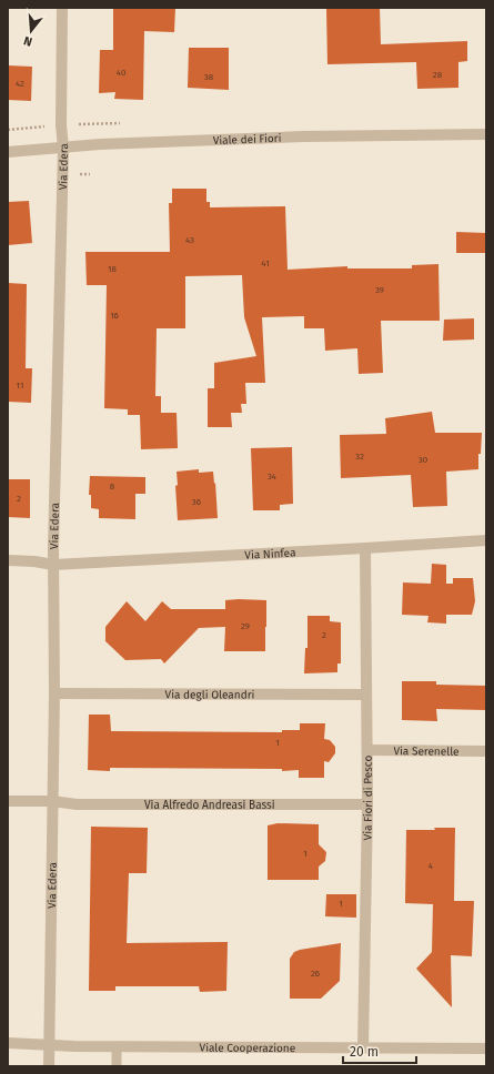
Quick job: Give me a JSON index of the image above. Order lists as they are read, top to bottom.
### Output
{
  "streets": {
    "street": [
      "Viale dei Fiori",
      "Via Edera",
      "Via Ninfea",
      "Via degli Oleandri",
      "Via Serenelle",
      "Via Fiori di Pesco",
      "Via Alfredo Andreasi Bassi",
      "Viale Cooperazione"
    ]
  },
  "crossings": [
    ["Viale dei Fiori", "Via Edera"],
    ["Via Edera", "Via Ninfea"],
    ["Via Edera", "Via degli Oleandri"],
    ["Via Edera", "Via Alfredo Andreasi Bassi"],
    ["Via Edera", "Viale Cooperazione"],
    ["Via Ninfea", "Via Fiori di Pesco"],
    ["Via degli Oleandri", "Via Fiori di Pesco"],
    ["Via Serenelle", "Via Fiori di Pesco"],
    ["Via Fiori di Pesco", "Via Alfredo Andreasi Bassi"],
    ["Via Fiori di Pesco", "Viale Cooperazione"]
  ],
  "house_numbers": [
    "40",
    "28",
    "38",
    "42",
    "43",
    "41",
    "18",
    "39",
    "16",
    "11",
    "32",
    "30",
    "34",
    "8",
    "2",
    "36",
    "29",
    "2",
    "1",
    "1",
    "4",
    "1",
    "26"
  ],
  "scale_bar": "20 m",
  "north": "bottom"
}
